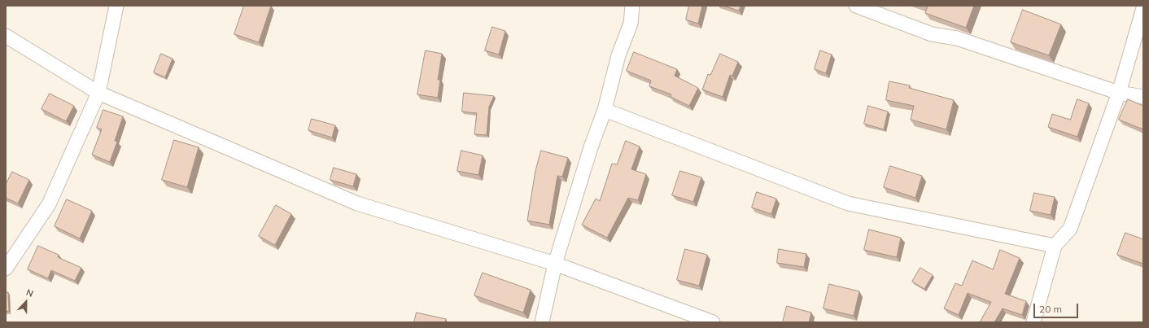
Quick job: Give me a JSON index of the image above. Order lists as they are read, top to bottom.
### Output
{
  "scale_bar": "20 m",
  "north": "top"
}
